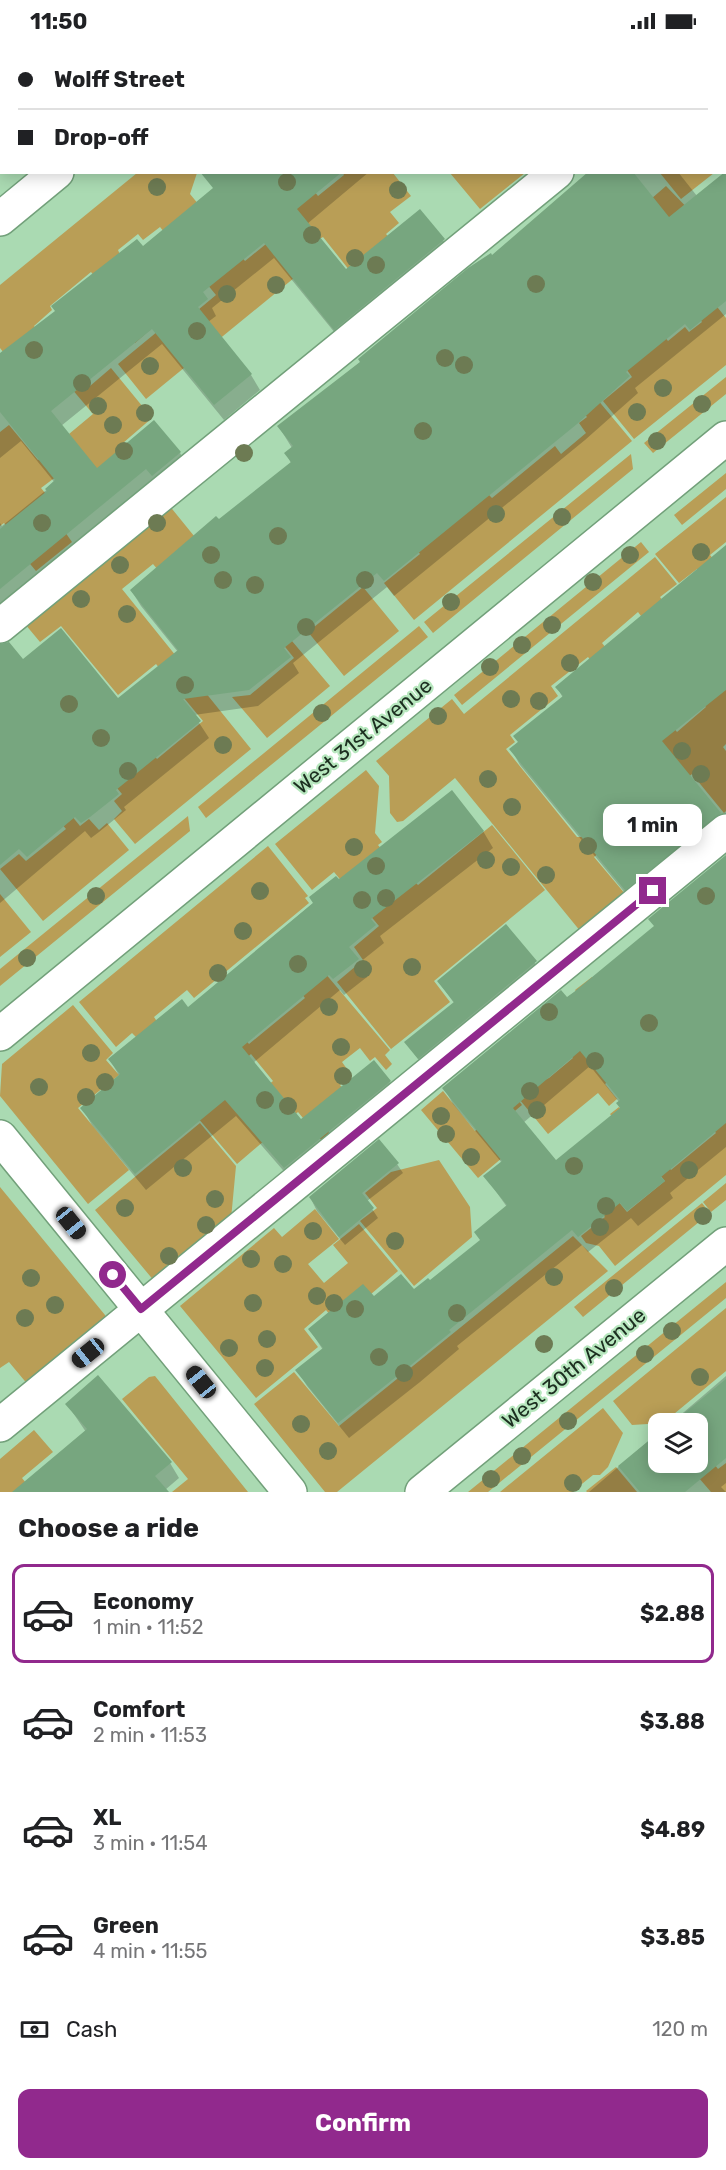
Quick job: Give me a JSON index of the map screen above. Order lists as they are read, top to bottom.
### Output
{
  "streets": {
    "street": ["West 31st Avenue", "West 30th Avenue"]
  },
  "page": {
    "status": "11:50",
    "banner": ["Wolff Street", "Drop-off"],
    "bubble": "1 min",
    "heading": "Choose a ride",
    "list": [
      {
        "name": "Economy",
        "note": "1 min · 11:52",
        "value": "$2.88"
      },
      {
        "name": "Comfort",
        "note": "2 min · 11:53",
        "value": "$3.88"
      },
      {
        "name": "XL",
        "note": "3 min · 11:54",
        "value": "$4.89"
      },
      {
        "name": "Green",
        "note": "4 min · 11:55",
        "value": "$3.85"
      }
    ],
    "pay": ["Cash", "120 m"],
    "buttons": "Confirm"
  }
}
